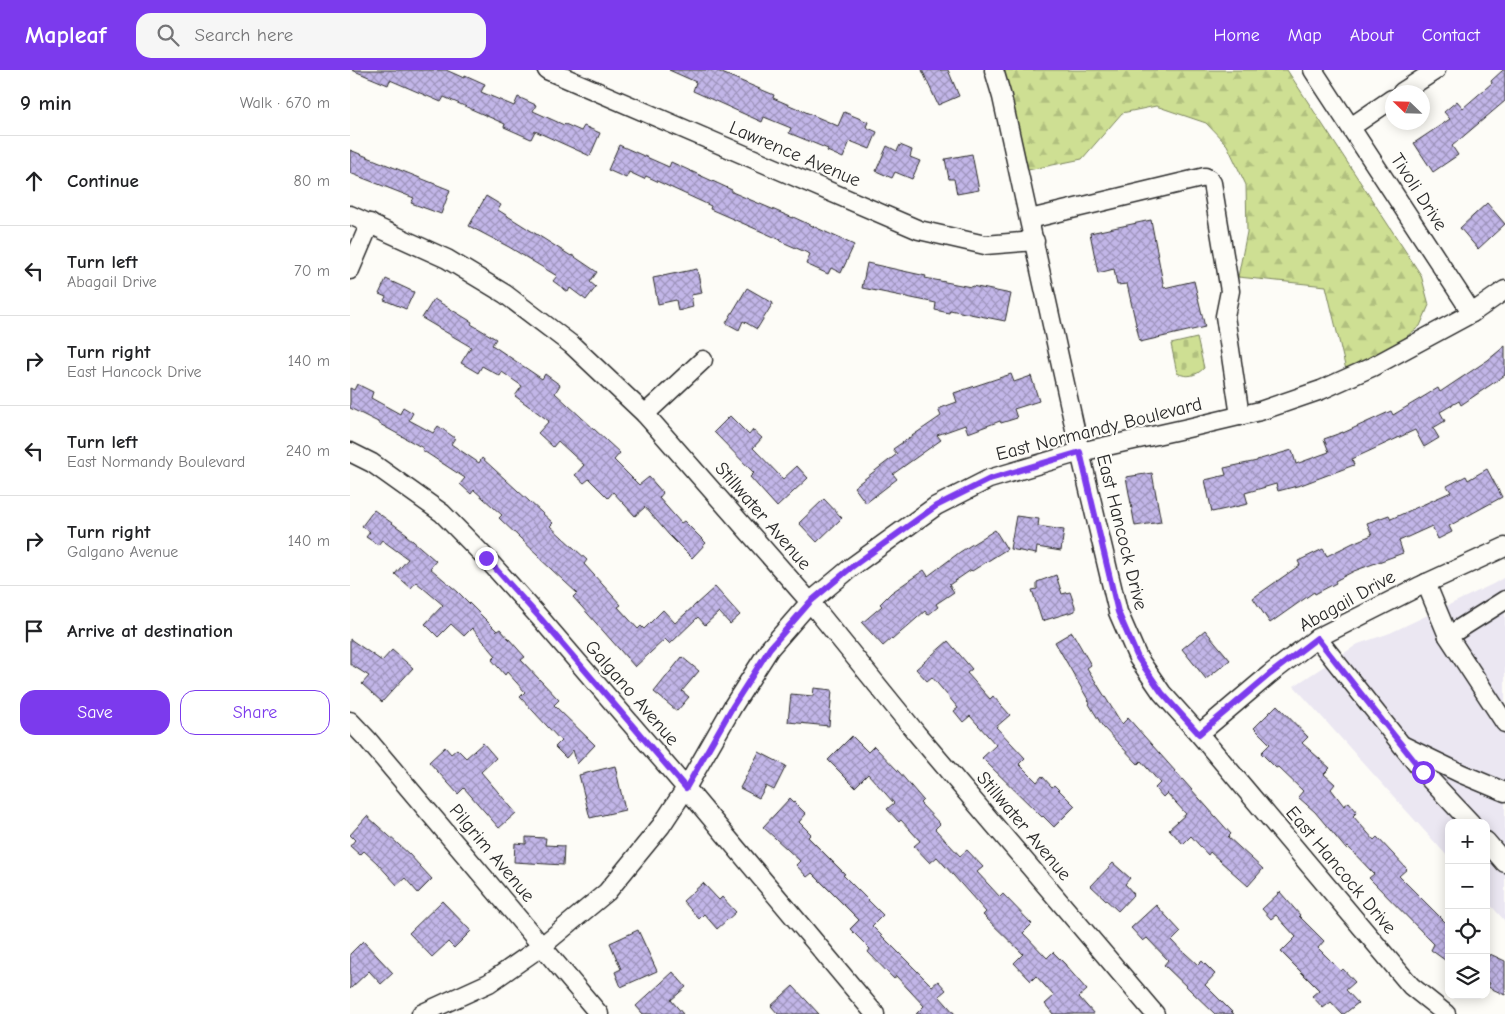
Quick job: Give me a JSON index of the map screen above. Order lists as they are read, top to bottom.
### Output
{
  "streets": {
    "street": [
      "Lawrence Avenue",
      "Tivoli Drive",
      "East Normandy Boulevard",
      "Stillwater Avenue",
      "East Hancock Drive",
      "Abagail Drive",
      "Galgano Avenue",
      "Pilgrim Avenue"
    ]
  },
  "crossings": [
    ["Lawrence Avenue", "East Hancock Drive"],
    ["Tivoli Drive", "East Normandy Boulevard"],
    ["East Normandy Boulevard", "Stillwater Avenue"],
    ["East Normandy Boulevard", "East Hancock Drive"],
    ["East Normandy Boulevard", "Galgano Avenue"],
    ["East Normandy Boulevard", "Pilgrim Avenue"],
    ["East Hancock Drive", "Abagail Drive"]
  ],
  "north": "top left",
  "page": {
    "header": "Mapleaf",
    "search": "Search here",
    "nav": [
      "Home",
      "Map",
      "About",
      "Contact"
    ],
    "heading": ["9 min", "Walk · 670 m"],
    "list": [
      ["Continue", "80 m"],
      ["Turn left", "Abagail Drive", "70 m"],
      ["Turn right", "East Hancock Drive", "140 m"],
      ["Turn left", "East Normandy Boulevard", "240 m"],
      ["Turn right", "Galgano Avenue", "140 m"],
      "Arrive at destination"
    ],
    "buttons": ["Save", "Share"],
    "map_buttons": ["+", "−"]
  }
}
